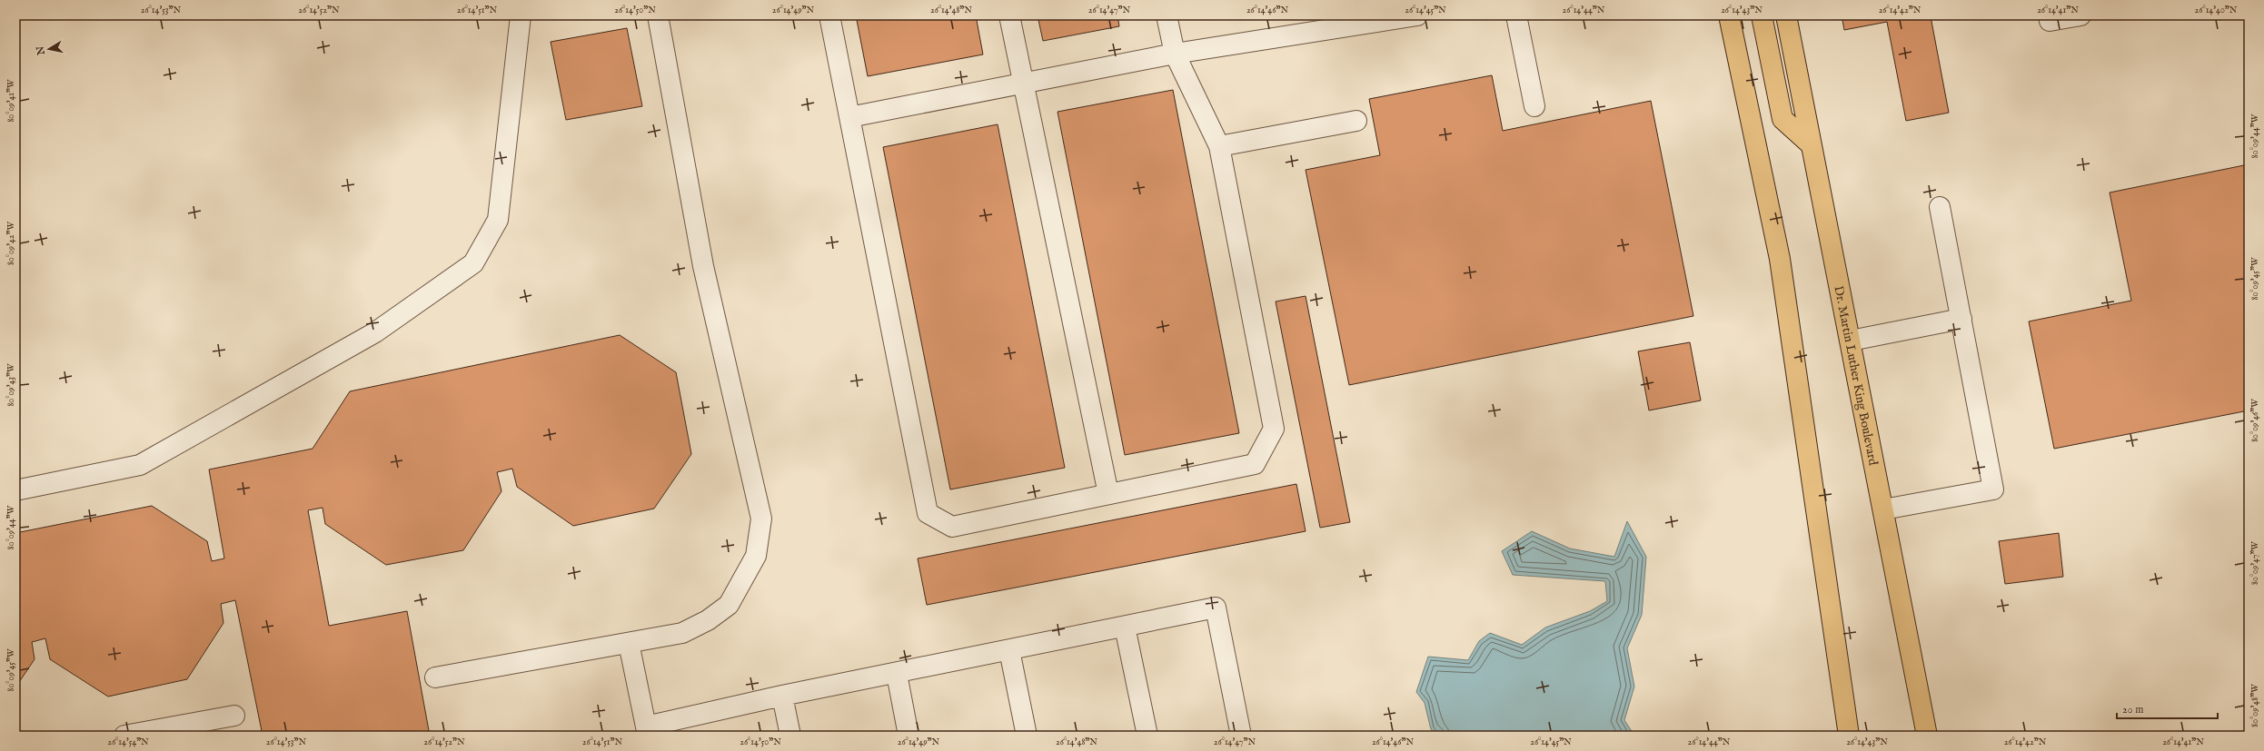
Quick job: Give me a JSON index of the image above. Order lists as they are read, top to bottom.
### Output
{
  "streets": {
    "main road": ["Dr. Martin Luther King Boulevard"]
  },
  "scale_bar": "20 m",
  "north": "left",
  "coordinates": [
    "26°14'53\"N",
    "26°14'52\"N",
    "26°14'51\"N",
    "26°14'50\"N",
    "26°14'49\"N",
    "26°14'48\"N",
    "26°14'47\"N",
    "26°14'46\"N",
    "26°14'45\"N",
    "26°14'44\"N",
    "26°14'43\"N",
    "26°14'42\"N",
    "26°14'41\"N",
    "26°14'40\"N",
    "80°09'41\"W",
    "80°09'44\"W",
    "80°09'42\"W",
    "80°09'45\"W",
    "80°09'43\"W",
    "80°09'46\"W",
    "80°09'47\"W",
    "80°09'48\"W",
    "26°14'54\"N"
  ]
}
